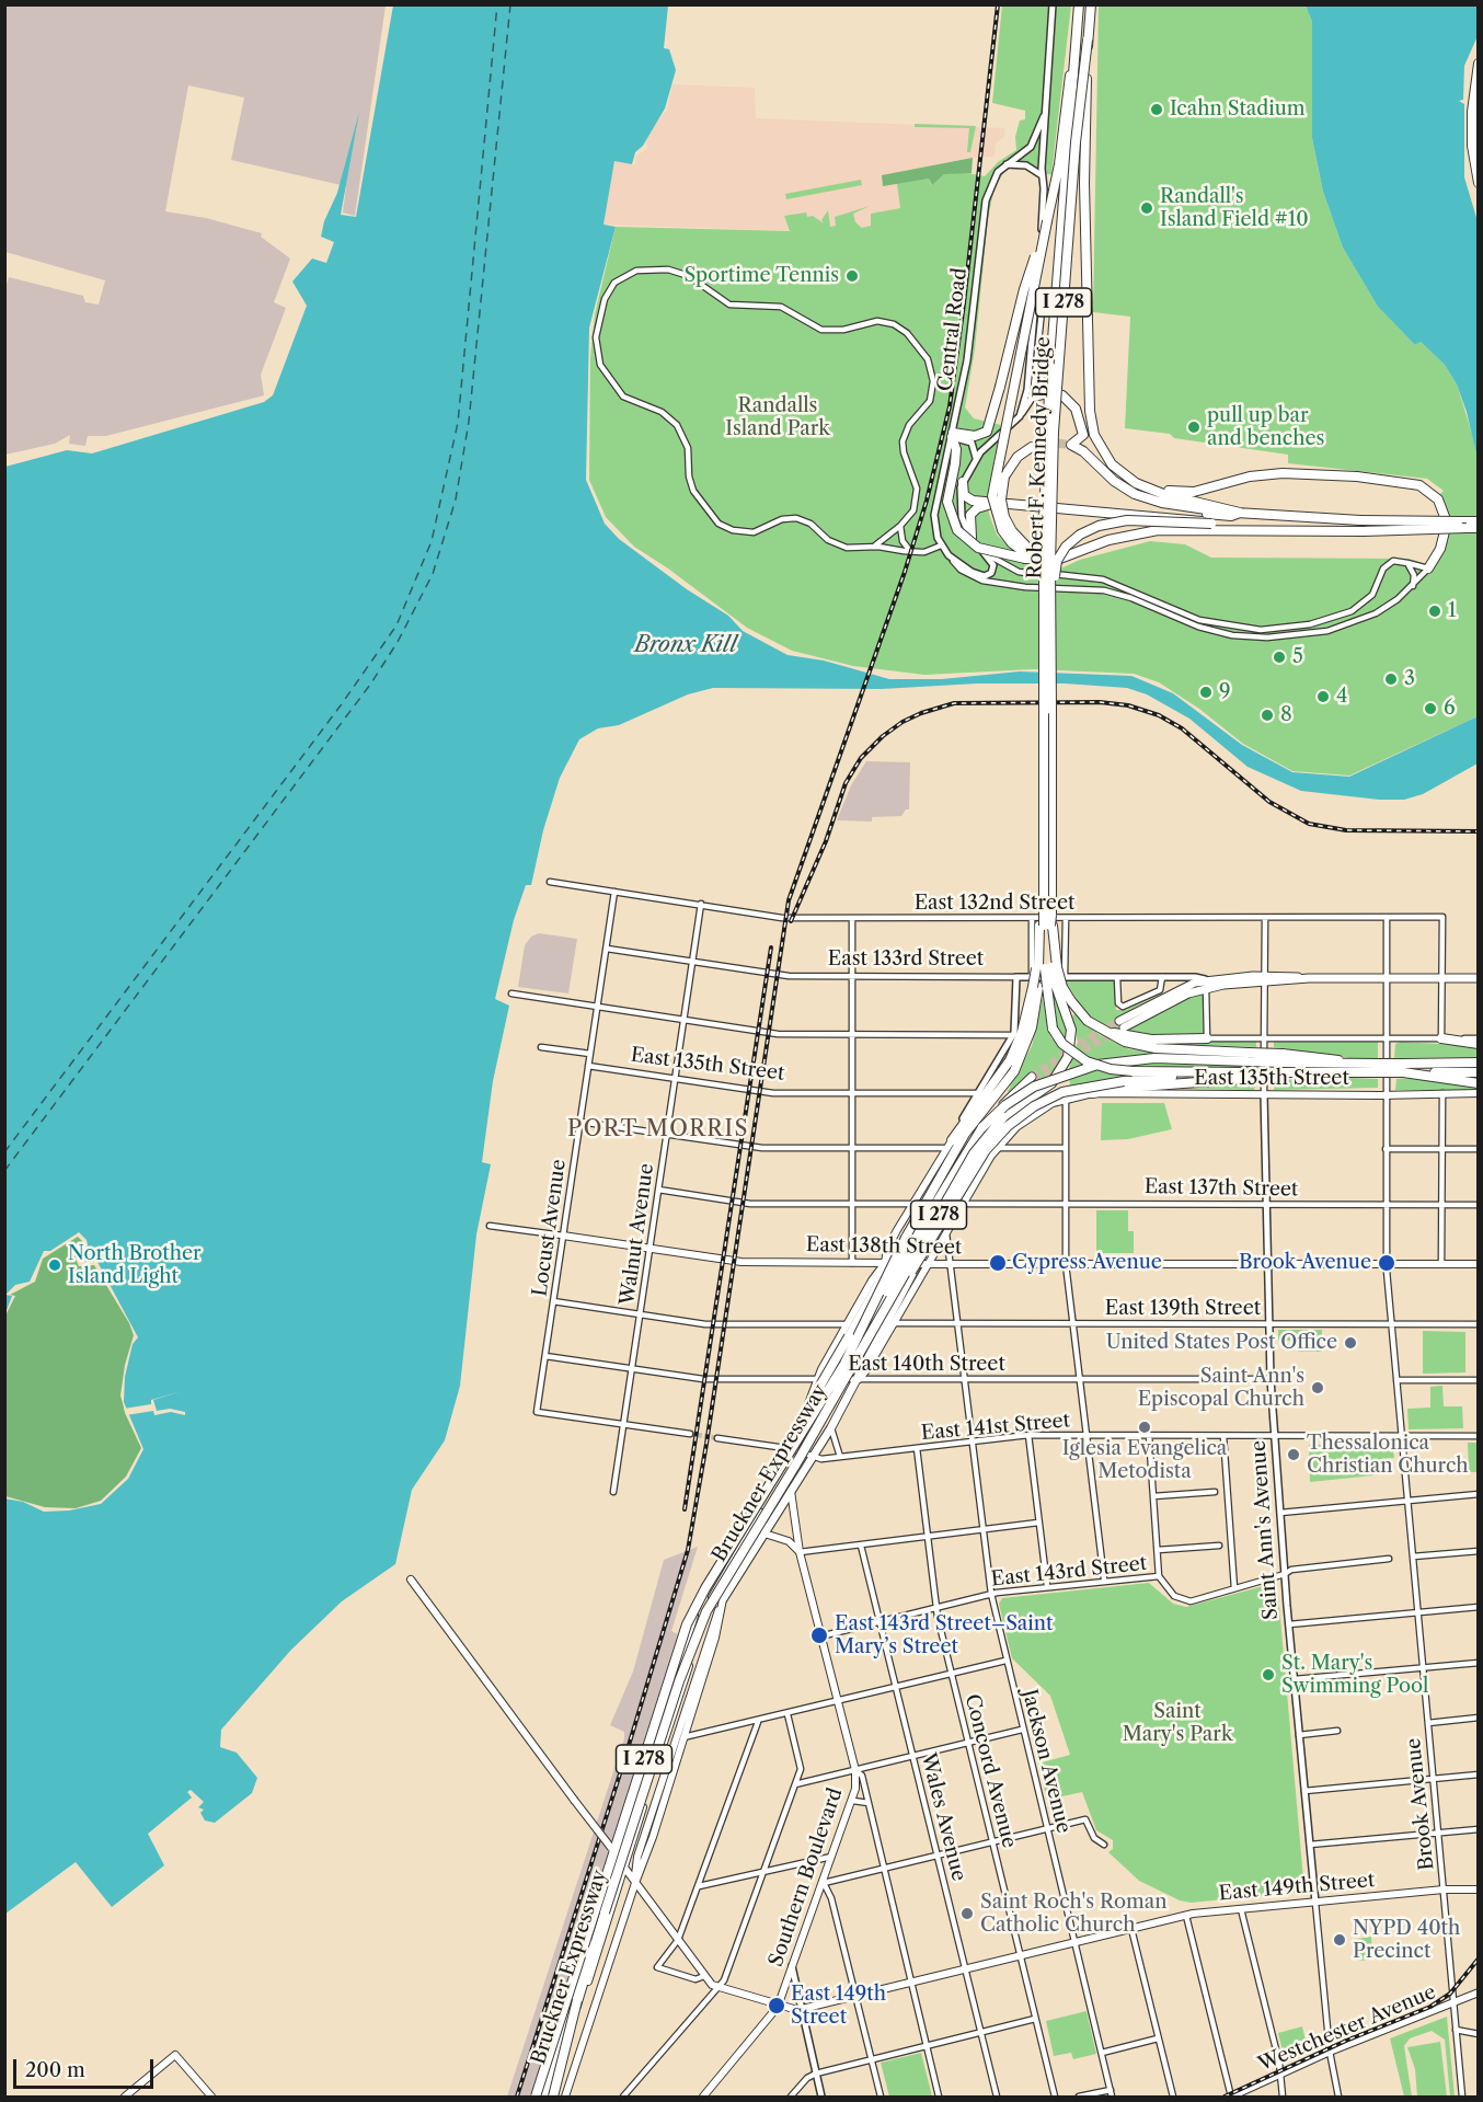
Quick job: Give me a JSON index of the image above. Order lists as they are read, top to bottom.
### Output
{
  "streets": {
    "highway": ["I 278", "Robert F. Kennedy Bridge", "Bruckner Expressway"],
    "main road": [
      "East 135th Street",
      "East 138th Street",
      "Southern Boulevard",
      "East 149th Street",
      "Westchester Avenue"
    ],
    "street": [
      "Central Road",
      "East 132nd Street",
      "East 133rd Street",
      "East 137th Street",
      "Locust Avenue",
      "Walnut Avenue",
      "East 139th Street",
      "East 140th Street",
      "East 141st Street",
      "Saint Ann's Avenue",
      "East 143rd Street",
      "Jackson Avenue",
      "Concord Avenue",
      "Brook Avenue",
      "Wales Avenue"
    ]
  },
  "crossings": [
    ["Robert F. Kennedy Bridge", "Bruckner Expressway"],
    ["East 132nd Street", "Locust Avenue"],
    ["East 132nd Street", "Walnut Avenue"],
    ["East 132nd Street", "Saint Ann's Avenue"],
    ["East 132nd Street", "Brook Avenue"],
    ["East 133rd Street", "Locust Avenue"],
    ["East 133rd Street", "Walnut Avenue"],
    ["East 133rd Street", "Bruckner Expressway"],
    ["East 135th Street", "East 137th Street"],
    ["East 135th Street", "Locust Avenue"],
    ["East 135th Street", "Walnut Avenue"],
    ["East 135th Street", "East 138th Street"],
    ["East 135th Street", "East 139th Street"],
    ["East 135th Street", "Bruckner Expressway"],
    ["East 135th Street", "Saint Ann's Avenue"],
    ["East 135th Street", "Jackson Avenue"],
    ["East 135th Street", "Brook Avenue"],
    ["East 137th Street", "Saint Ann's Avenue"],
    ["East 137th Street", "Brook Avenue"],
    ["Locust Avenue", "Walnut Avenue"],
    ["Locust Avenue", "East 138th Street"],
    ["Locust Avenue", "East 140th Street"],
    ["Walnut Avenue", "East 138th Street"],
    ["Walnut Avenue", "East 140th Street"],
    ["East 138th Street", "Saint Ann's Avenue"],
    ["East 138th Street", "Jackson Avenue"],
    ["East 138th Street", "Brook Avenue"],
    ["East 139th Street", "Bruckner Expressway"],
    ["East 139th Street", "Saint Ann's Avenue"],
    ["East 139th Street", "Jackson Avenue"],
    ["East 139th Street", "Brook Avenue"],
    ["East 140th Street", "Saint Ann's Avenue"],
    ["East 140th Street", "Jackson Avenue"],
    ["East 141st Street", "Bruckner Expressway"],
    ["East 141st Street", "Saint Ann's Avenue"],
    ["East 141st Street", "Jackson Avenue"],
    ["East 141st Street", "Concord Avenue"],
    ["East 141st Street", "Brook Avenue"],
    ["Saint Ann's Avenue", "East 143rd Street"],
    ["Saint Ann's Avenue", "East 149th Street"],
    ["Saint Ann's Avenue", "Westchester Avenue"],
    ["East 143rd Street", "Jackson Avenue"],
    ["East 143rd Street", "Concord Avenue"],
    ["East 143rd Street", "Wales Avenue"],
    ["East 143rd Street", "Southern Boulevard"],
    ["Jackson Avenue", "East 149th Street"],
    ["Concord Avenue", "East 149th Street"],
    ["Brook Avenue", "East 149th Street"],
    ["Brook Avenue", "Westchester Avenue"],
    ["Wales Avenue", "East 149th Street"],
    ["Southern Boulevard", "East 149th Street"]
  ],
  "districts": ["PORT MORRIS"],
  "water": ["Bronx Kill"],
  "parks": ["Randalls Island Park", "Saint Mary's Park"],
  "places": [
    "Icahn Stadium",
    "Randall's Island Field #10",
    "Sportime Tennis",
    "pull up bar and benches",
    "1",
    "5",
    "3",
    "9",
    "4",
    "6",
    "8",
    "Cypress Avenue",
    "Brook Avenue",
    "North Brother Island Light",
    "United States Post Office",
    "Saint Ann's Episcopal Church",
    "Iglesia Evangelica Metodista",
    "Thessalonica Christian Church",
    "East 143rd Street–Saint Mary’s Street",
    "St. Mary's Swimming Pool",
    "Saint Roch's Roman Catholic Church",
    "NYPD 40th Precinct",
    "East 149th Street"
  ],
  "scale_bar": "200 m"
}
